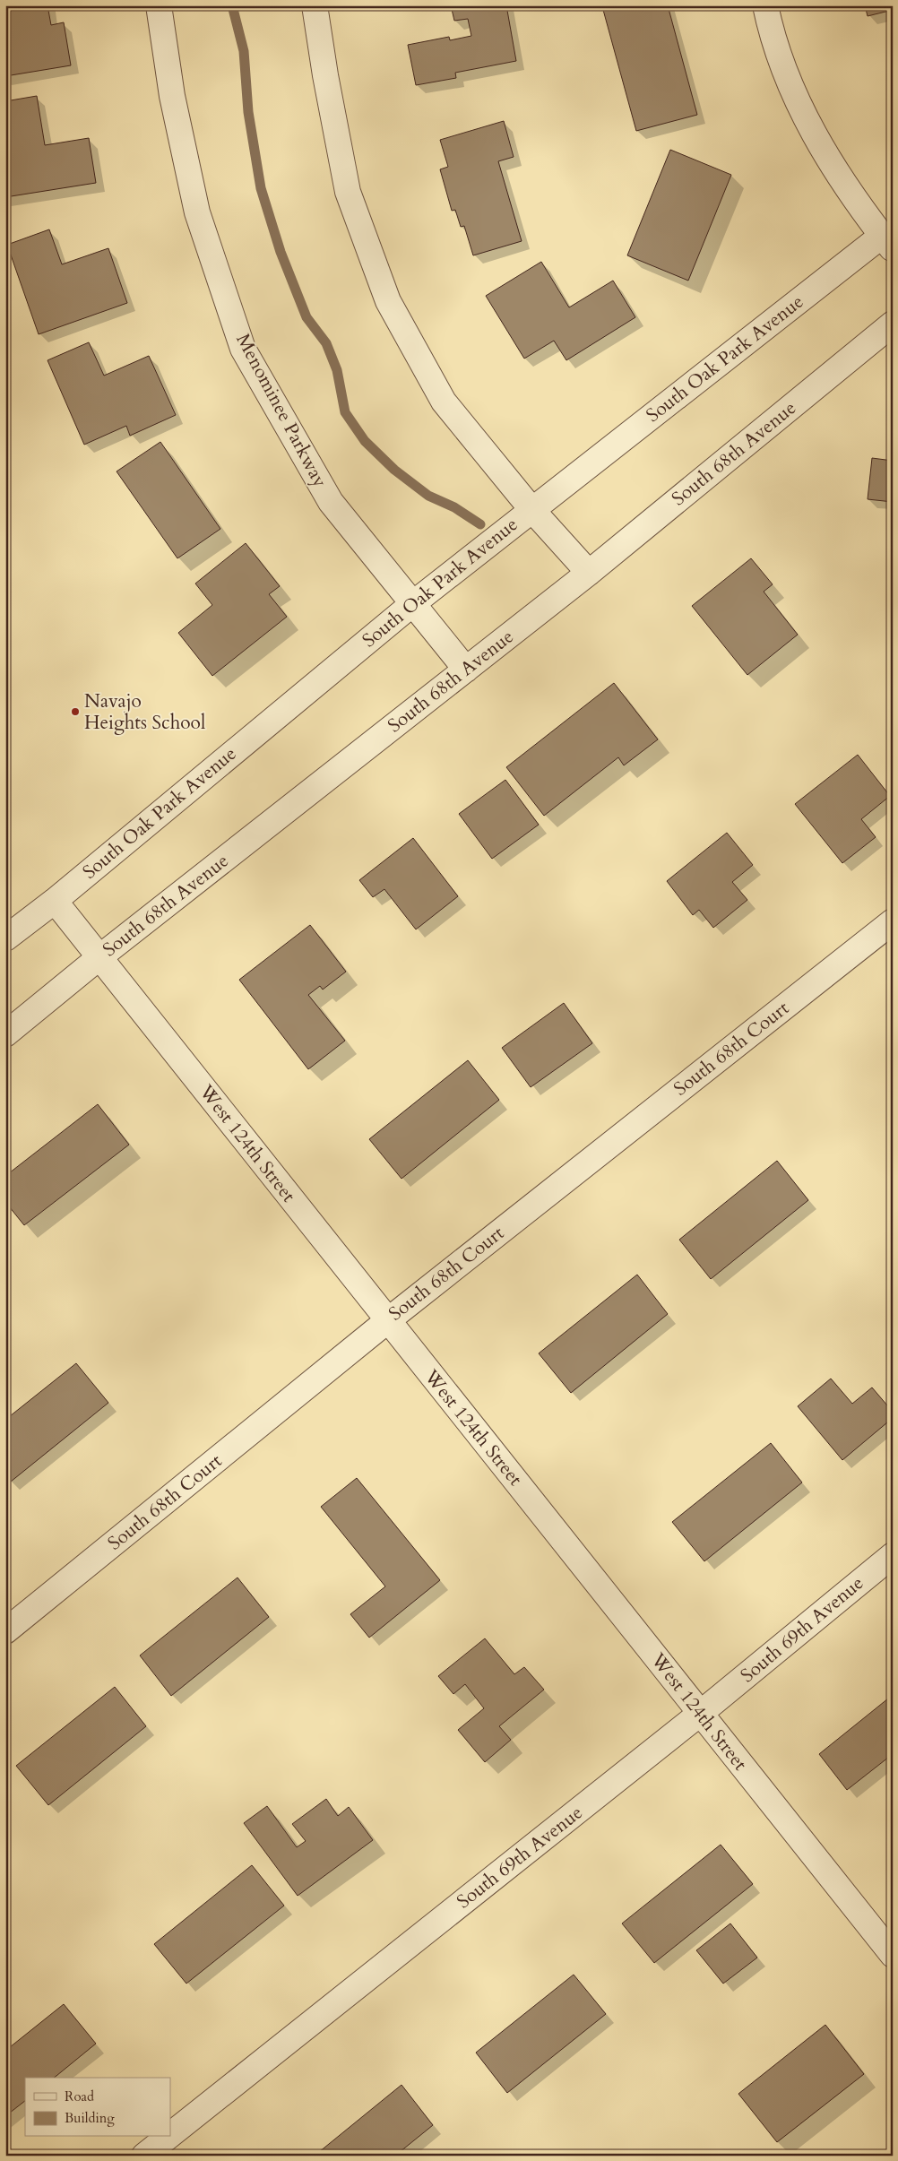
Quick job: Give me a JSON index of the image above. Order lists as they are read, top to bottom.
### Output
{
  "streets": {
    "street": [
      "South Oak Park Avenue",
      "Menominee Parkway",
      "South 68th Avenue",
      "South 68th Court",
      "West 124th Street",
      "South 69th Avenue"
    ]
  },
  "crossings": [
    ["South Oak Park Avenue", "Menominee Parkway"],
    ["South Oak Park Avenue", "West 124th Street"],
    ["Menominee Parkway", "South 68th Avenue"],
    ["South 68th Avenue", "West 124th Street"],
    ["South 68th Court", "West 124th Street"],
    ["West 124th Street", "South 69th Avenue"]
  ],
  "places": ["Navajo Heights School"],
  "legend": ["Road", "Building"]
}
